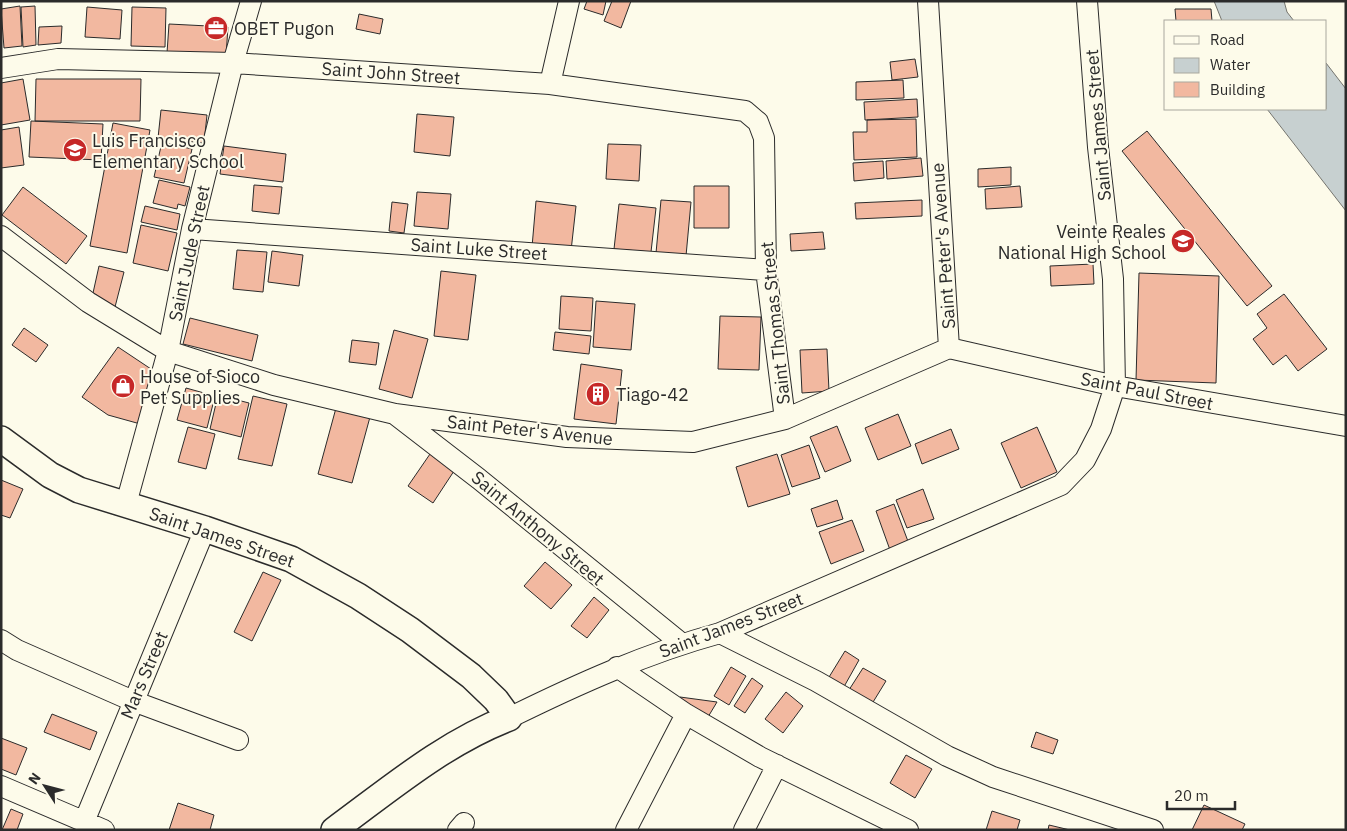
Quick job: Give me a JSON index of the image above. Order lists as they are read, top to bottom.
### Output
{
  "streets": {
    "street": [
      "Saint John Street",
      "Saint James Street",
      "Saint Peter's Avenue",
      "Saint Luke Street",
      "Saint Jude Street",
      "Saint Thomas Street",
      "Saint Paul Street",
      "Saint Anthony Street",
      "Mars Street"
    ]
  },
  "crossings": [
    ["Saint John Street", "Saint Jude Street"],
    ["Saint John Street", "Saint Thomas Street"],
    ["Saint James Street", "Saint Jude Street"],
    ["Saint James Street", "Saint Paul Street"],
    ["Saint James Street", "Saint Anthony Street"],
    ["Saint James Street", "Mars Street"],
    ["Saint Peter's Avenue", "Saint Jude Street"],
    ["Saint Peter's Avenue", "Saint Thomas Street"],
    ["Saint Peter's Avenue", "Saint Paul Street"],
    ["Saint Peter's Avenue", "Saint Anthony Street"],
    ["Saint Luke Street", "Saint Jude Street"],
    ["Saint Luke Street", "Saint Thomas Street"]
  ],
  "places": {
    "office": ["OBET Pugon"],
    "school or university": ["Luis Francisco Elementary School", "Veinte Reales National High School"],
    "shop": ["House of Sioco Pet Supplies"],
    "building": ["Tiago-42"]
  },
  "legend": ["Road", "Water", "Building"],
  "scale_bar": "20 m",
  "north": "top left"
}
